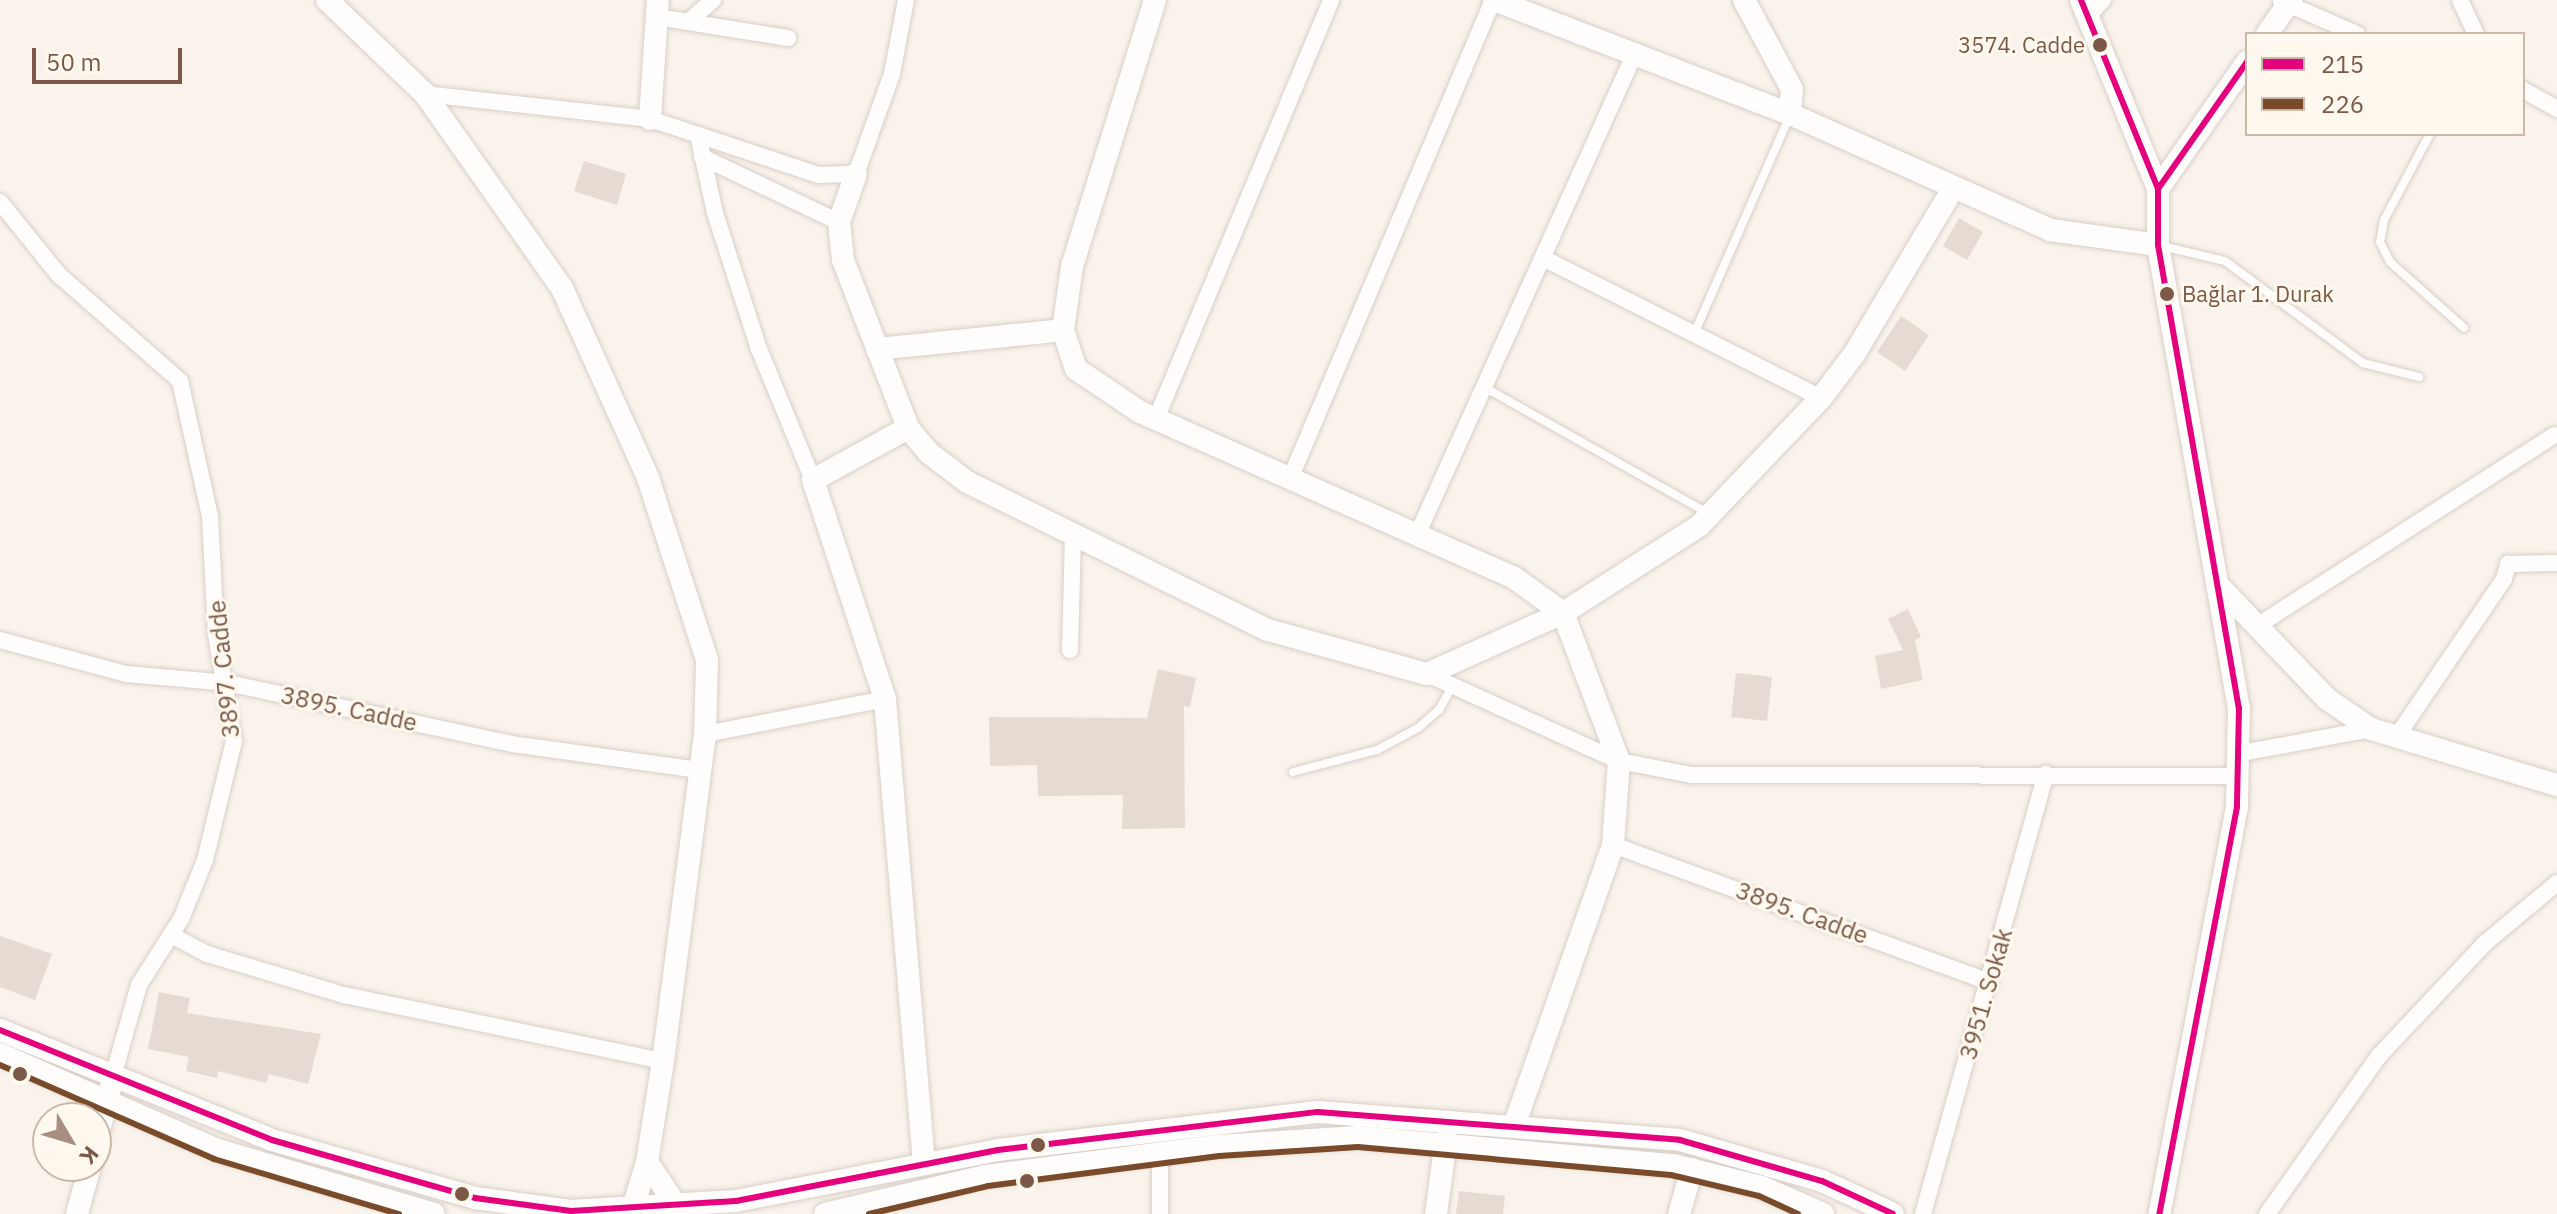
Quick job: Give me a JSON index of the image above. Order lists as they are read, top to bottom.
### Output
{
  "streets": {
    "street": ["3897. Cadde", "3895. Cadde", "3951. Sokak"]
  },
  "crossings": [
    ["3897. Cadde", "3895. Cadde"],
    ["3895. Cadde", "3951. Sokak"]
  ],
  "places": ["3574. Cadde", "Bağlar 1. Durak"],
  "lines": ["transit line 215", "transit line 226"],
  "legend": ["215", "226"],
  "scale_bar": "50 m",
  "north": "bottom right"
}
